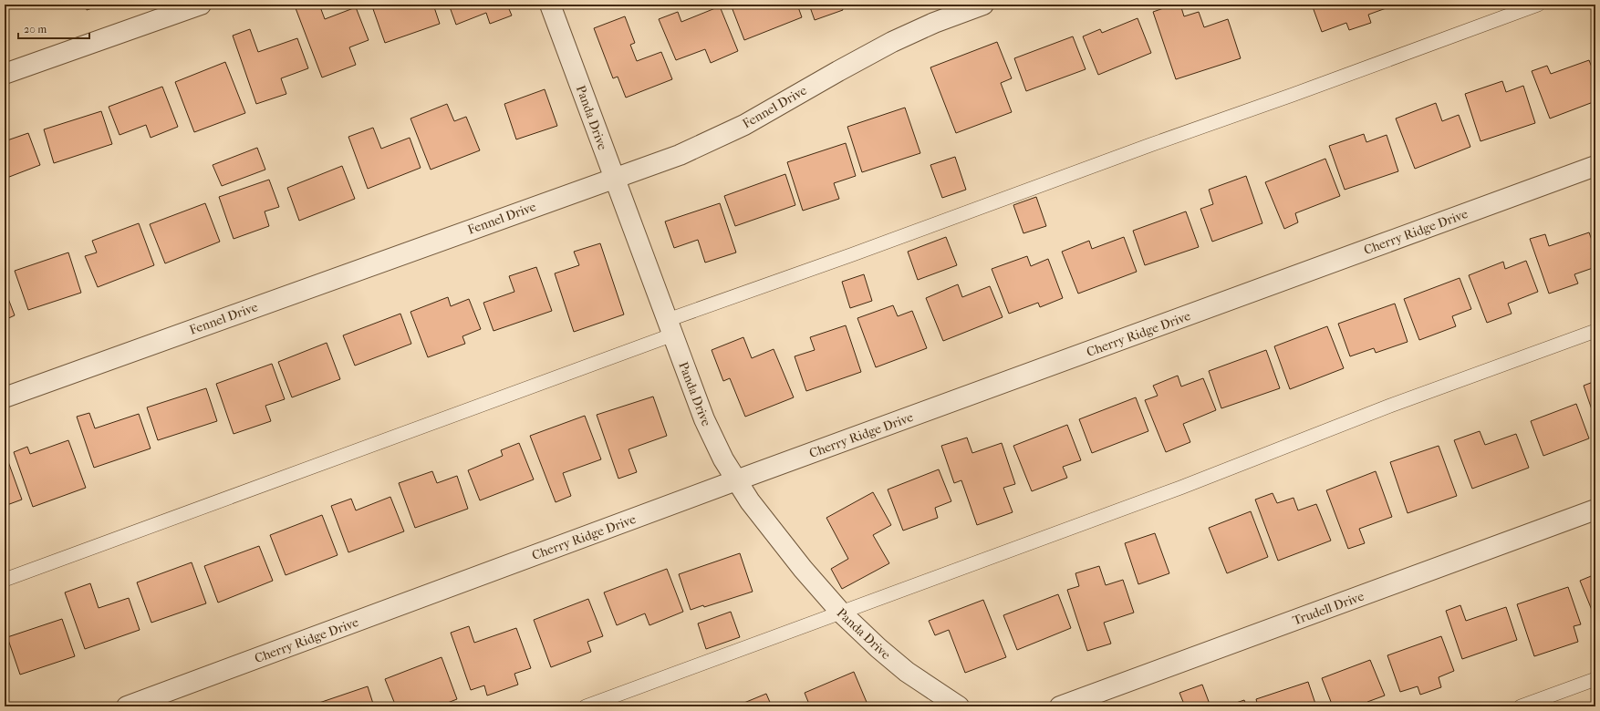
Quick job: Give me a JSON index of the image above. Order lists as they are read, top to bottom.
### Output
{
  "streets": {
    "street": [
      "Fennel Drive",
      "Panda Drive",
      "Cherry Ridge Drive",
      "Trudell Drive"
    ]
  },
  "crossings": [
    ["Fennel Drive", "Panda Drive"],
    ["Panda Drive", "Cherry Ridge Drive"]
  ],
  "scale_bar": "20 m"
}
